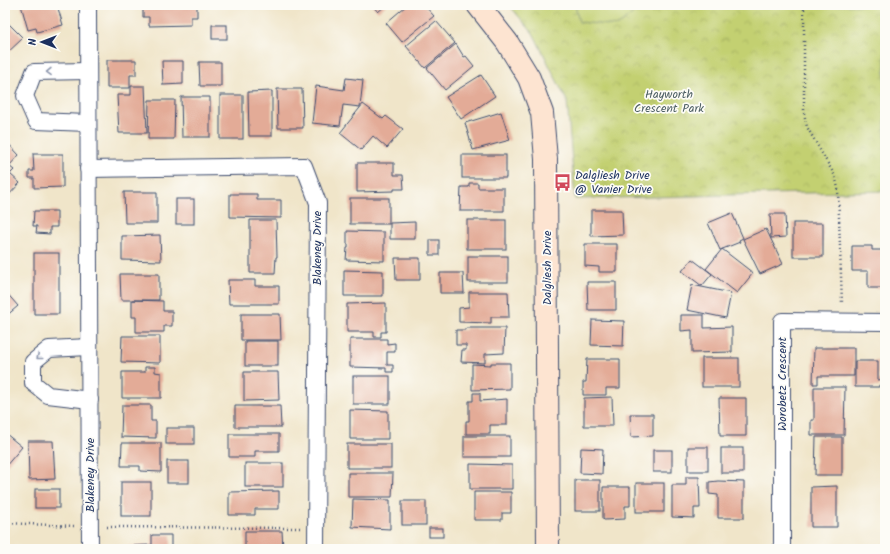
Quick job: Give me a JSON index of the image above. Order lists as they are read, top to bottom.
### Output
{
  "streets": {
    "street": ["Blakeney Drive", "Dalgliesh Drive", "Worobetz Crescent"]
  },
  "parks": ["Hayworth Crescent Park"],
  "places": {
    "bus stop": ["Dalgliesh Drive @ Vanier Drive"]
  },
  "north": "left"
}
